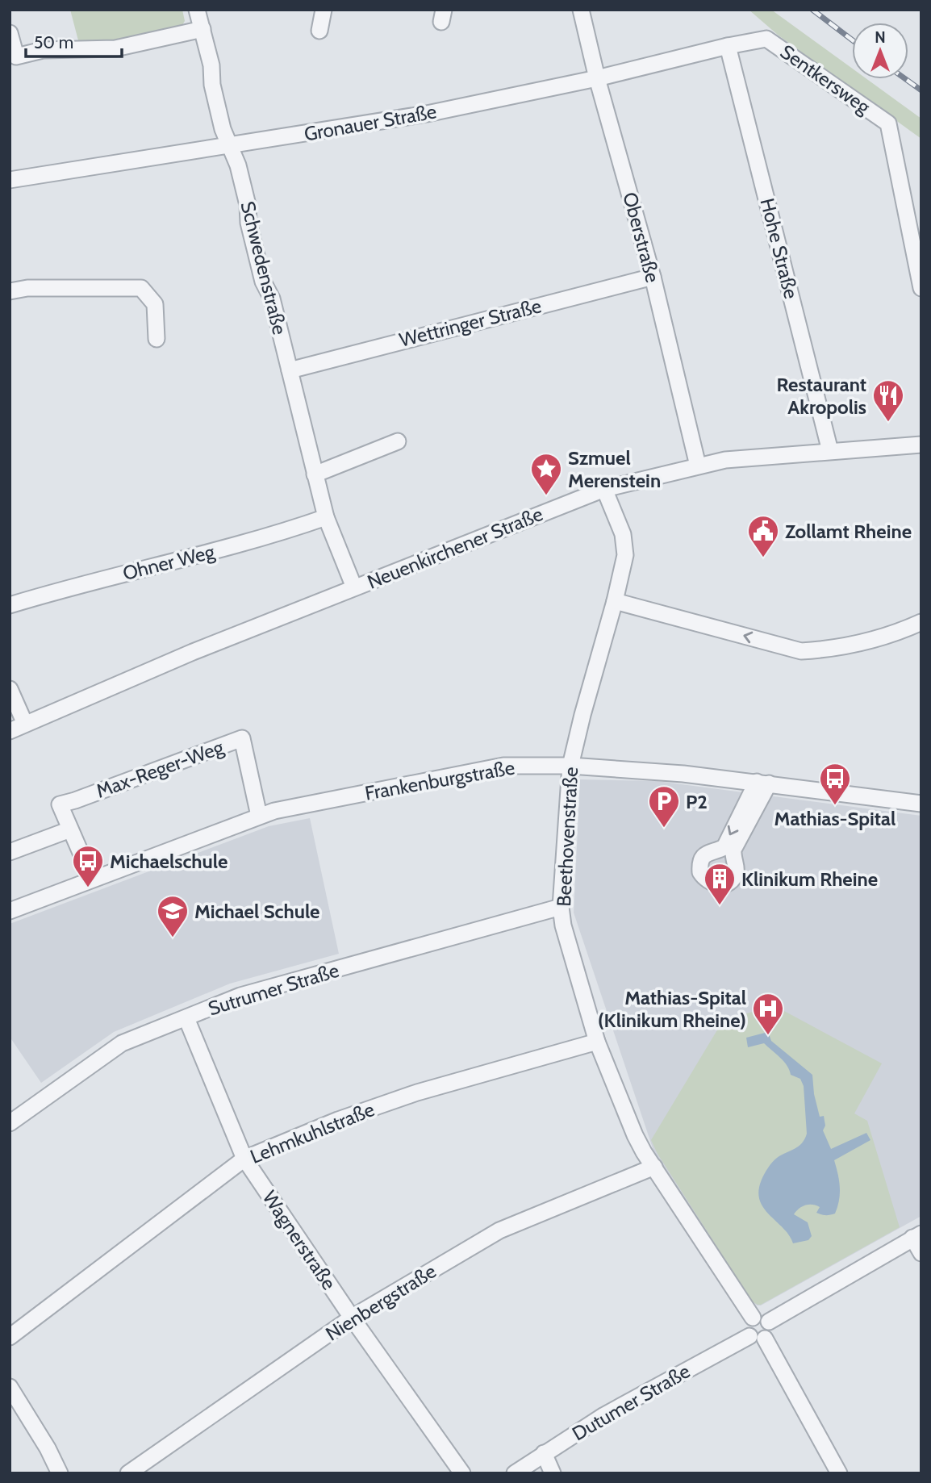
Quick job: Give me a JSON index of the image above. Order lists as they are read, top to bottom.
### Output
{
  "streets": {
    "street": [
      "Sentkersweg",
      "Gronauer Straße",
      "Oberstraße",
      "Hohe Straße",
      "Schwedenstraße",
      "Wettringer Straße",
      "Neuenkirchener Straße",
      "Ohner Weg",
      "Max-Reger-Weg",
      "Frankenburgstraße",
      "Beethovenstraße",
      "Sutrumer Straße",
      "Lehmkuhlstraße",
      "Wagnerstraße",
      "Nienbergstraße",
      "Dutumer Straße"
    ]
  },
  "crossings": [
    ["Sentkersweg", "Gronauer Straße"],
    ["Sentkersweg", "Hohe Straße"],
    ["Gronauer Straße", "Oberstraße"],
    ["Gronauer Straße", "Hohe Straße"],
    ["Gronauer Straße", "Schwedenstraße"],
    ["Oberstraße", "Wettringer Straße"],
    ["Oberstraße", "Neuenkirchener Straße"],
    ["Hohe Straße", "Neuenkirchener Straße"],
    ["Schwedenstraße", "Wettringer Straße"],
    ["Schwedenstraße", "Neuenkirchener Straße"],
    ["Schwedenstraße", "Ohner Weg"],
    ["Neuenkirchener Straße", "Beethovenstraße"],
    ["Max-Reger-Weg", "Frankenburgstraße"],
    ["Frankenburgstraße", "Beethovenstraße"],
    ["Beethovenstraße", "Sutrumer Straße"],
    ["Beethovenstraße", "Lehmkuhlstraße"],
    ["Beethovenstraße", "Nienbergstraße"],
    ["Beethovenstraße", "Dutumer Straße"],
    ["Sutrumer Straße", "Wagnerstraße"],
    ["Lehmkuhlstraße", "Wagnerstraße"],
    ["Wagnerstraße", "Nienbergstraße"]
  ],
  "places": {
    "restaurant": ["Restaurant Akropolis"],
    "place": ["Szmuel Merenstein"],
    "public building": ["Zollamt Rheine"],
    "bus stop": ["Mathias-Spital", "Michaelschule"],
    "parking": ["P2"],
    "building": ["Klinikum Rheine"],
    "school or university": ["Michael Schule"],
    "hospital": ["Mathias-Spital (Klinikum Rheine)"]
  },
  "scale_bar": "50 m",
  "north": "top"
}
